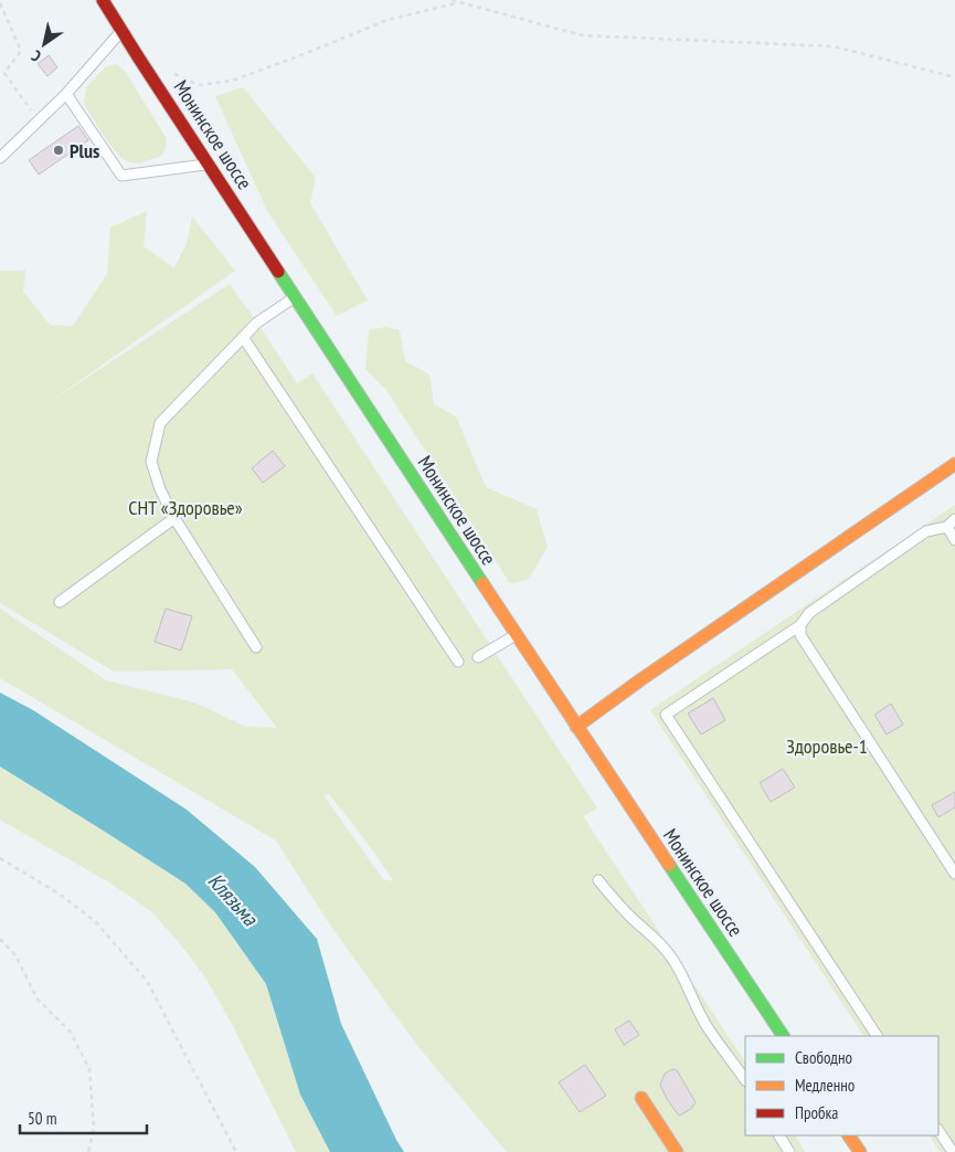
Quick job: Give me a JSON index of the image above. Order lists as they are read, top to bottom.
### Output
{
  "streets": {
    "main road": ["Монинское шоссе"]
  },
  "water": ["Клязьма"],
  "parks": ["СНТ «Здоровье»", "Здоровье-1"],
  "places": ["Plus"],
  "legend": ["Свободно", "Медленно", "Пробка"],
  "scale_bar": "50 m",
  "north": "bottom left"
}
